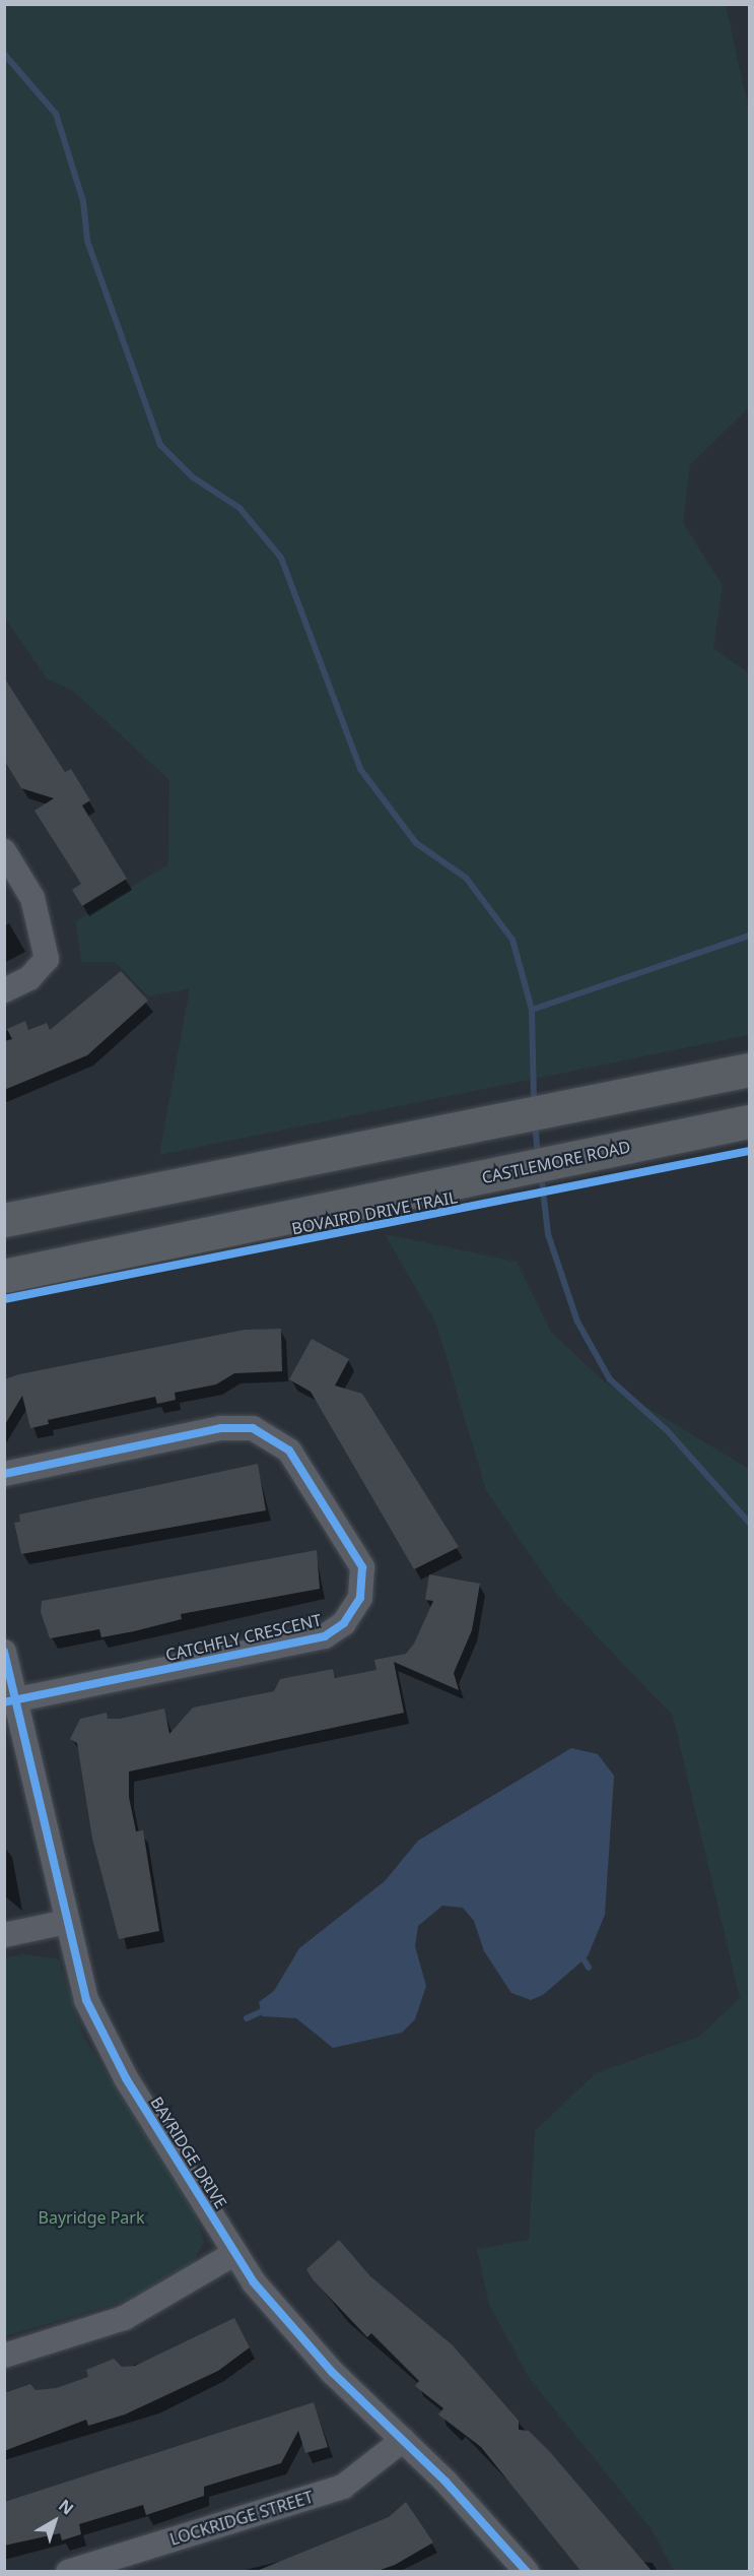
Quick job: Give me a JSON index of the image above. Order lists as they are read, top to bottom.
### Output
{
  "streets": {
    "main road": ["CASTLEMORE ROAD"],
    "street": ["CATCHFLY CRESCENT", "BAYRIDGE DRIVE", "LOCKRIDGE STREET"],
    "cycle path": ["BOVAIRD DRIVE TRAIL"]
  },
  "crossings": [
    ["CATCHFLY CRESCENT", "BAYRIDGE DRIVE"],
    ["BAYRIDGE DRIVE", "LOCKRIDGE STREET"]
  ],
  "parks": ["Bayridge Park"],
  "north": "top right"
}
